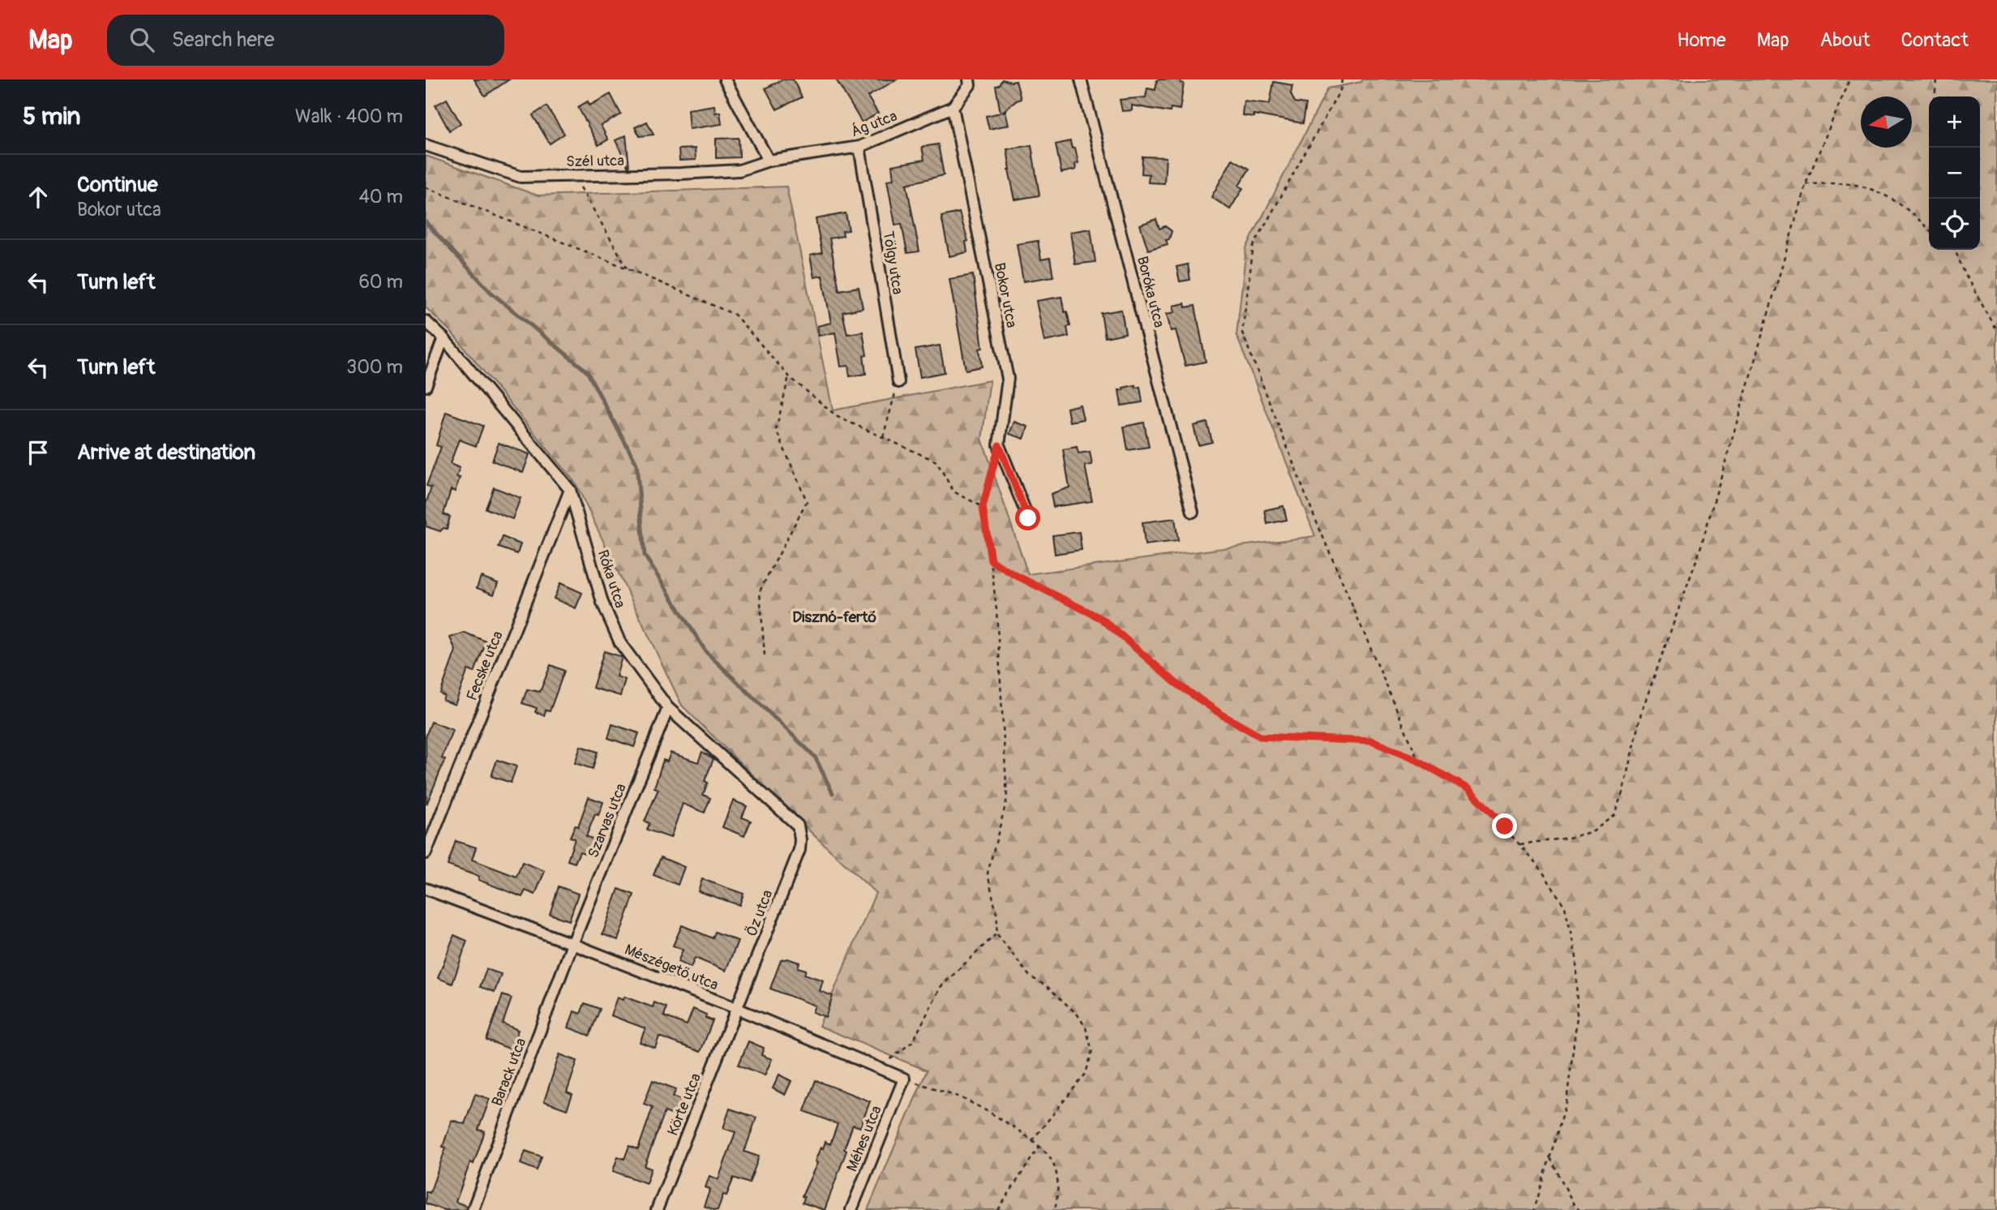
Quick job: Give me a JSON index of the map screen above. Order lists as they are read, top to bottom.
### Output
{
  "streets": {
    "street": [
      "Ág utca",
      "Szél utca",
      "Tölgy utca",
      "Boróka utca",
      "Bokor utca",
      "Róka utca",
      "Fecske utca",
      "Szarvas utca",
      "Őz utca",
      "Mészégető utca",
      "Barack utca",
      "Körte utca",
      "Méhes utca"
    ]
  },
  "crossings": [
    ["Ág utca", "Szél utca"],
    ["Ág utca", "Tölgy utca"],
    ["Ág utca", "Bokor utca"],
    ["Róka utca", "Fecske utca"],
    ["Róka utca", "Szarvas utca"],
    ["Róka utca", "Őz utca"],
    ["Szarvas utca", "Mészégető utca"],
    ["Szarvas utca", "Barack utca"],
    ["Őz utca", "Mészégető utca"],
    ["Őz utca", "Körte utca"],
    ["Mészégető utca", "Barack utca"],
    ["Mészégető utca", "Körte utca"],
    ["Mészégető utca", "Méhes utca"]
  ],
  "districts": ["Disznó-fertő"],
  "north": "left",
  "page": {
    "header": "Map",
    "search": "Search here",
    "nav": [
      "Home",
      "Map",
      "About",
      "Contact"
    ],
    "heading": ["5 min", "Walk · 400 m"],
    "map_buttons": ["+", "−"],
    "list": [
      ["Continue", "Bokor utca", "40 m"],
      ["Turn left", "60 m"],
      ["Turn left", "300 m"],
      "Arrive at destination"
    ]
  }
}
